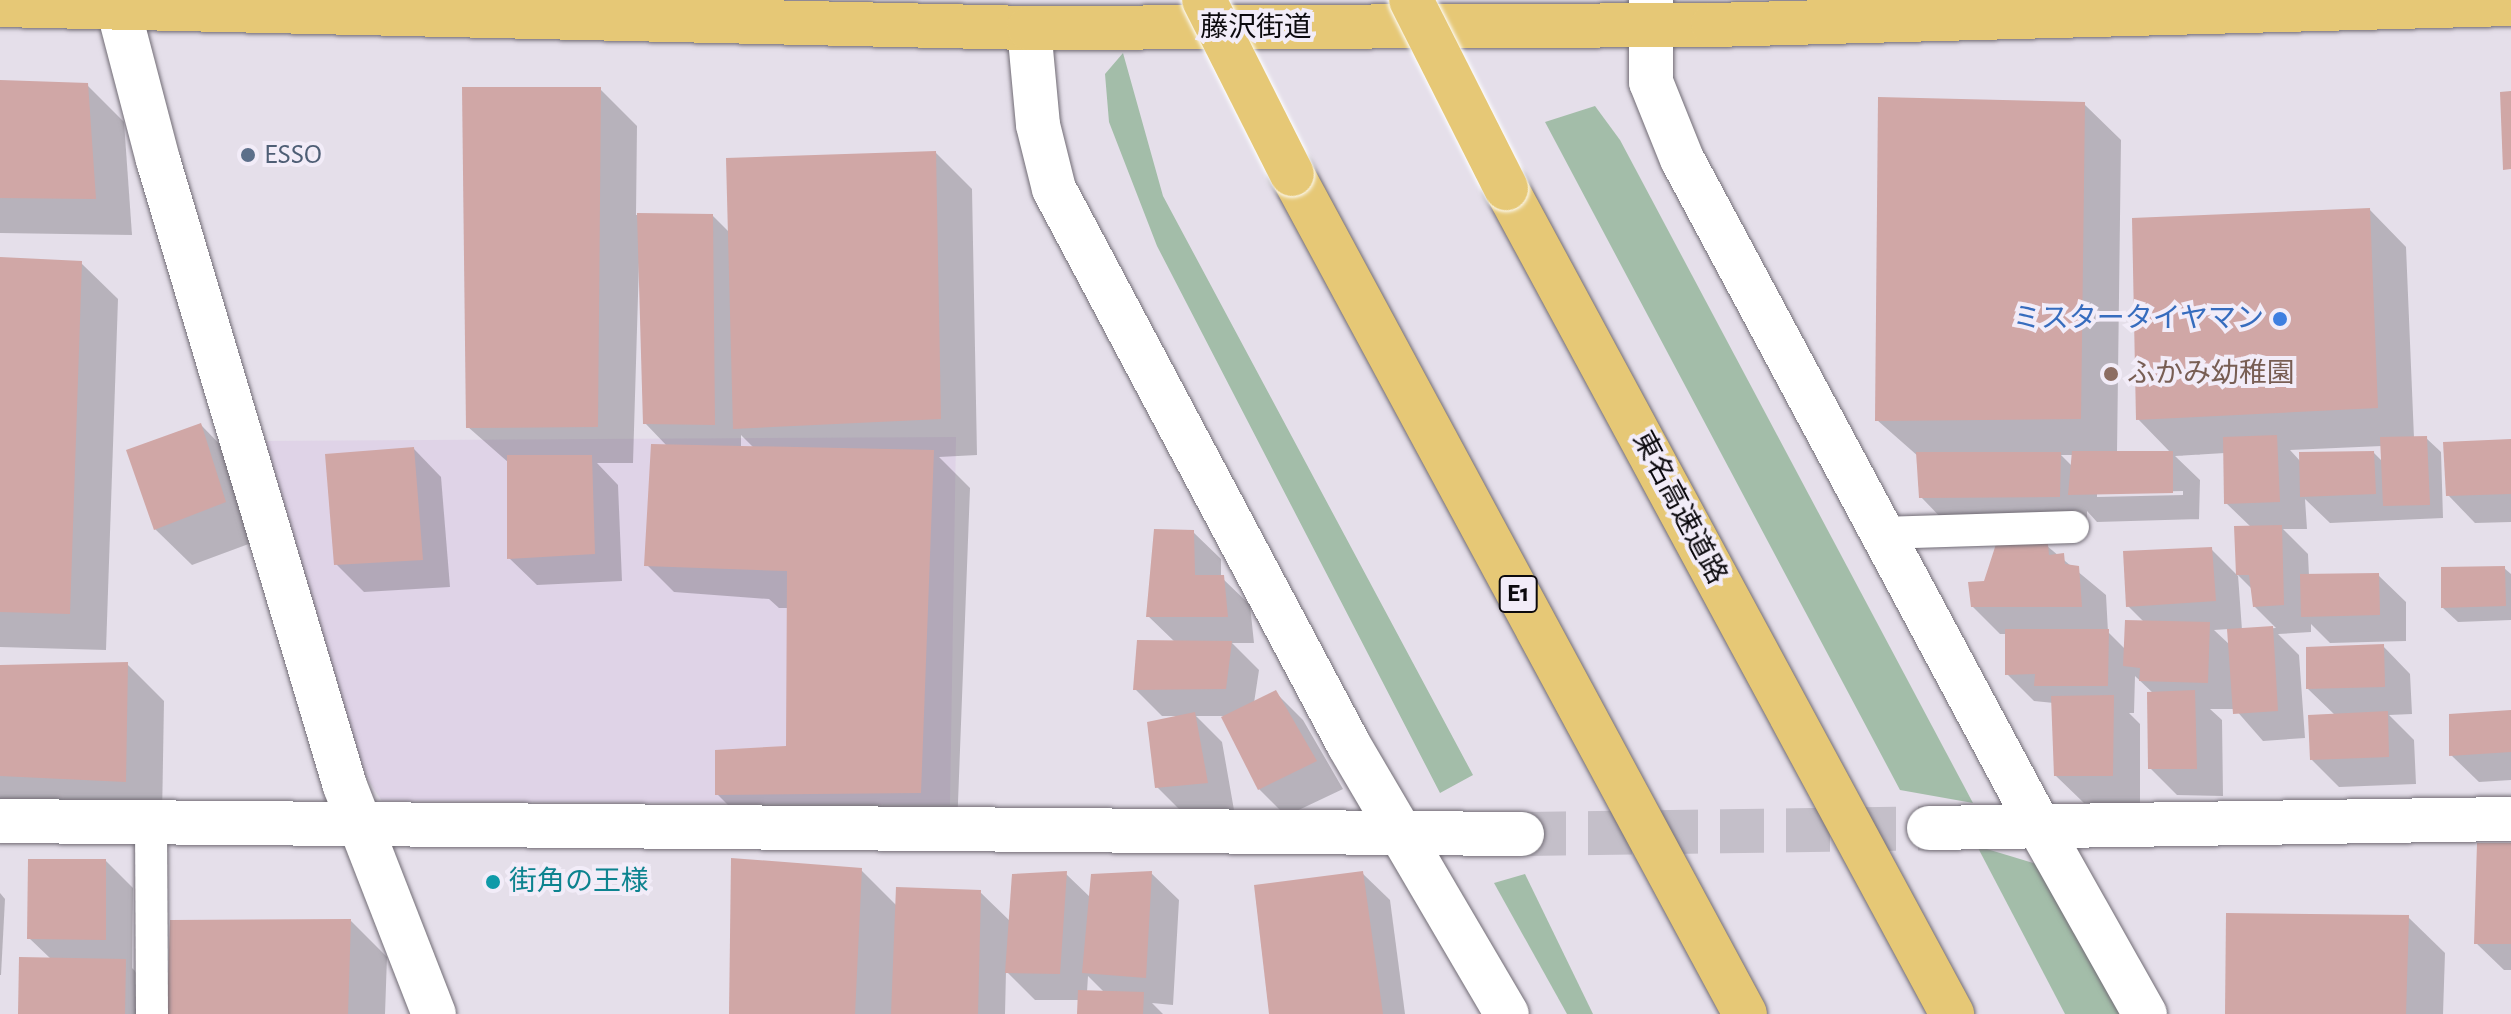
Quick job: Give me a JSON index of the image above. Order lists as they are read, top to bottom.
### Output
{
  "streets": {
    "highway": ["藤沢街道", "東名高速道路", "E1"]
  },
  "places": [
    "ESSO",
    "ミスタータイヤマン",
    "ふかみ幼稚園",
    "街角の王様"
  ]
}
